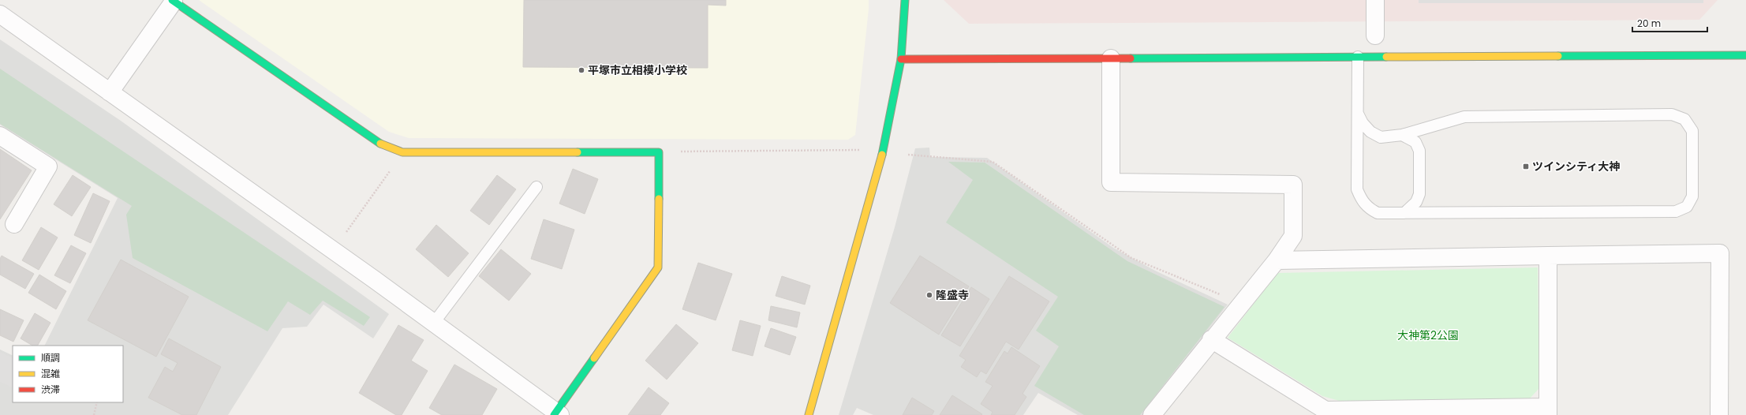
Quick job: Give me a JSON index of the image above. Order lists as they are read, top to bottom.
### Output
{
  "parks": ["大神第2公園"],
  "places": {
    "other": ["平塚市立相模小学校", "隆盛寺"],
    "transit": ["ツインシティ大神"]
  },
  "legend": ["順調", "混雑", "渋滞"],
  "scale_bar": "20 m"
}
